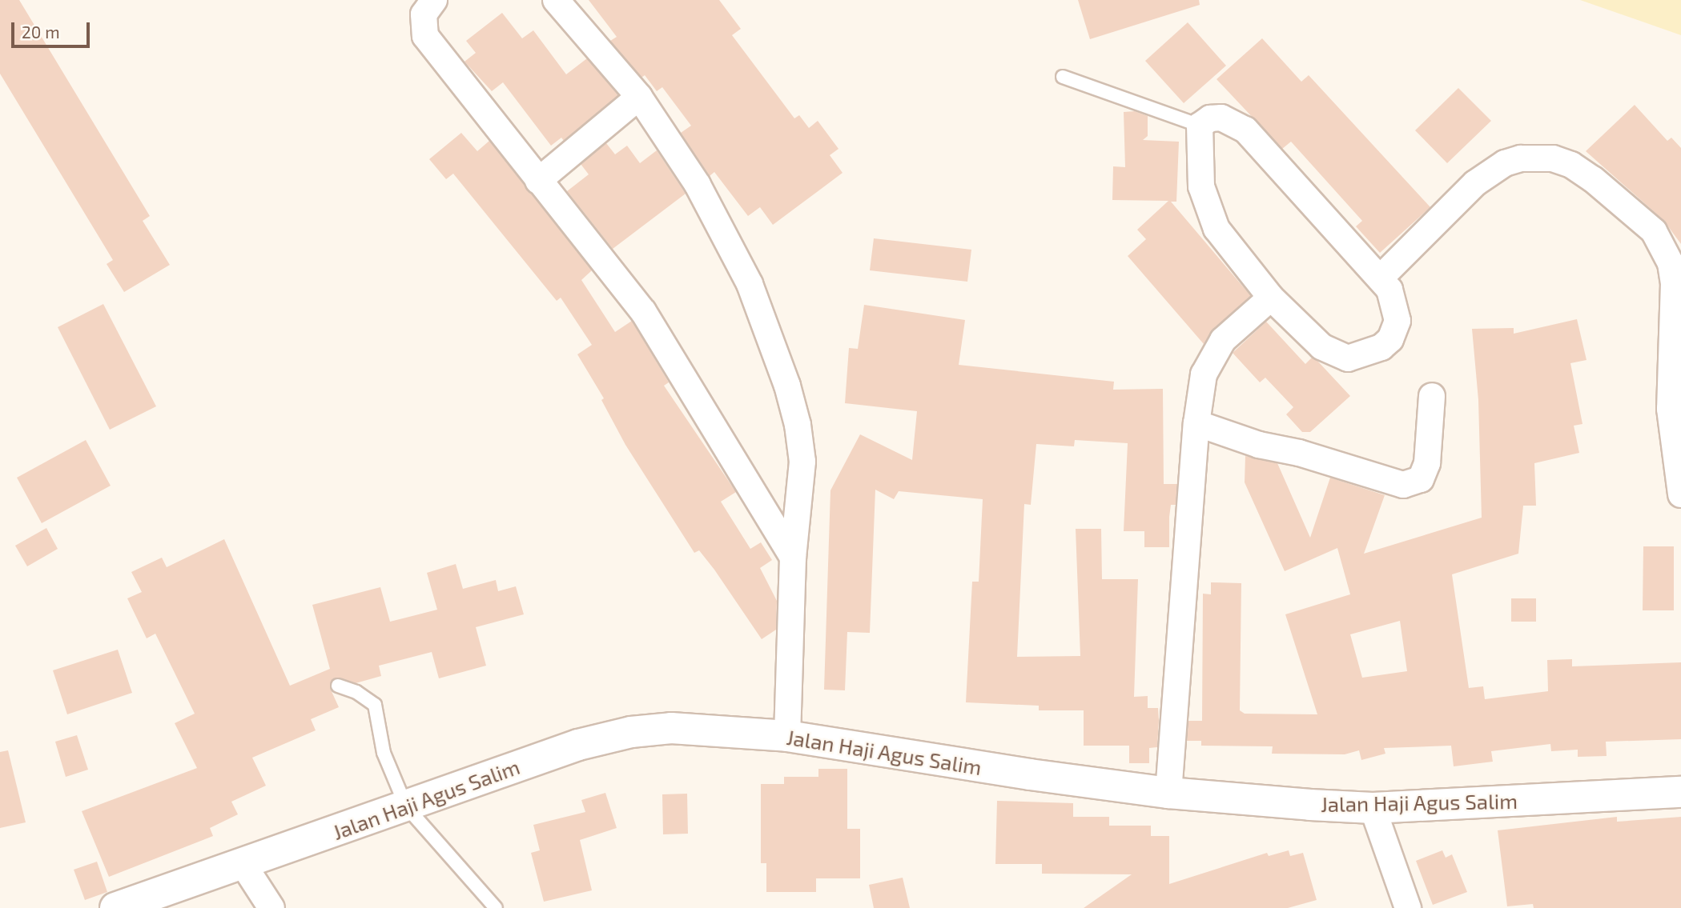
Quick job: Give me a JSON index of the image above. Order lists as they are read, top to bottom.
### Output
{
  "streets": {
    "main road": ["Jalan Haji Agus Salim"]
  },
  "scale_bar": "20 m"
}
